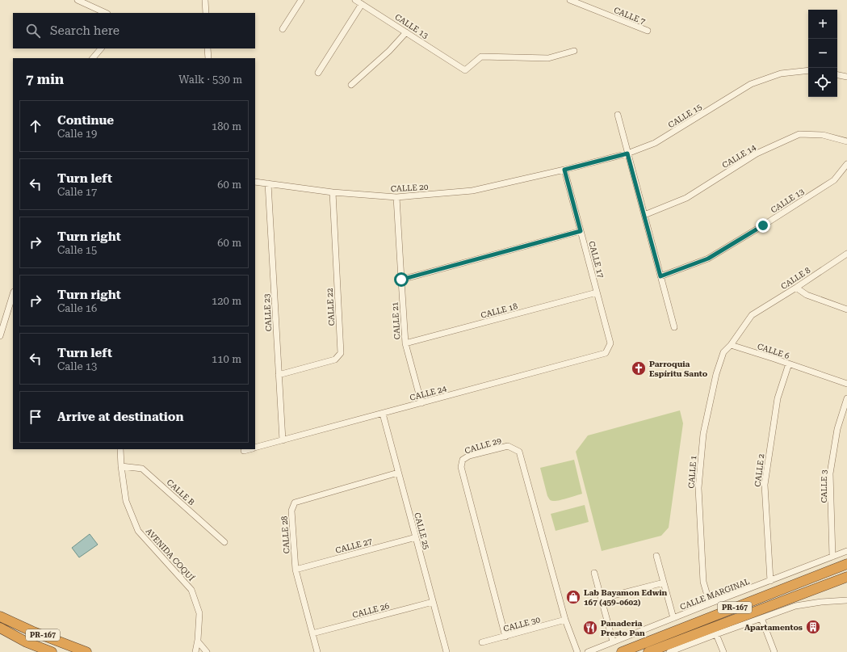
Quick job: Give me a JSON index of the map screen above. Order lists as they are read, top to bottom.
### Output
{
  "streets": {
    "highway": ["PR-167"],
    "street": [
      "CALLE 7",
      "CALLE 13",
      "CALLE 15",
      "CALLE 14",
      "CALLE 20",
      "CALLE 17",
      "CALLE 8",
      "CALLE 22",
      "CALLE 18",
      "CALLE 23",
      "CALLE 21",
      "CALLE 6",
      "CALLE 24",
      "CALLE 29",
      "CALLE 2",
      "CALLE 1",
      "CALLE 3",
      "CALLE B",
      "CALLE 25",
      "CALLE 28",
      "CALLE 27",
      "AVENIDA COQUÍ",
      "CALLE MARGINAL",
      "CALLE 26",
      "CALLE 30"
    ]
  },
  "crossings": [
    ["CALLE 15", "CALLE 20"],
    ["CALLE 15", "CALLE 17"],
    ["CALLE 20", "CALLE 17"],
    ["CALLE 20", "CALLE 22"],
    ["CALLE 20", "CALLE 23"],
    ["CALLE 20", "CALLE 21"],
    ["CALLE 17", "CALLE 18"],
    ["CALLE 17", "CALLE 24"],
    ["CALLE 8", "CALLE 6"],
    ["CALLE 8", "CALLE 1"],
    ["CALLE 22", "CALLE 23"],
    ["CALLE 18", "CALLE 21"],
    ["CALLE 23", "CALLE 24"],
    ["CALLE 21", "CALLE 24"],
    ["CALLE 6", "CALLE 2"],
    ["CALLE 6", "CALLE 1"],
    ["CALLE 24", "CALLE 25"],
    ["CALLE 29", "CALLE 30"],
    ["CALLE 2", "CALLE MARGINAL"],
    ["CALLE 1", "CALLE MARGINAL"],
    ["CALLE 3", "CALLE MARGINAL"],
    ["CALLE B", "AVENIDA COQUÍ"],
    ["CALLE 25", "CALLE 28"],
    ["CALLE 25", "CALLE 27"],
    ["CALLE 25", "CALLE 26"],
    ["CALLE 28", "CALLE 27"],
    ["CALLE 28", "CALLE 26"]
  ],
  "places": {
    "church": ["Parroquia Espíritu Santo"],
    "shop": ["Lab Bayamon Edwin 167 (459-0602)"],
    "building": ["Apartamentos"],
    "restaurant": ["Panaderia Presto Pan"]
  },
  "page": {
    "map_buttons": ["+", "−"],
    "search": "Search here",
    "heading": ["7 min", "Walk · 530 m"],
    "list": [
      ["Continue", "Calle 19", "180 m"],
      ["Turn left", "Calle 17", "60 m"],
      ["Turn right", "Calle 15", "60 m"],
      ["Turn right", "Calle 16", "120 m"],
      ["Turn left", "Calle 13", "110 m"],
      "Arrive at destination"
    ]
  }
}
